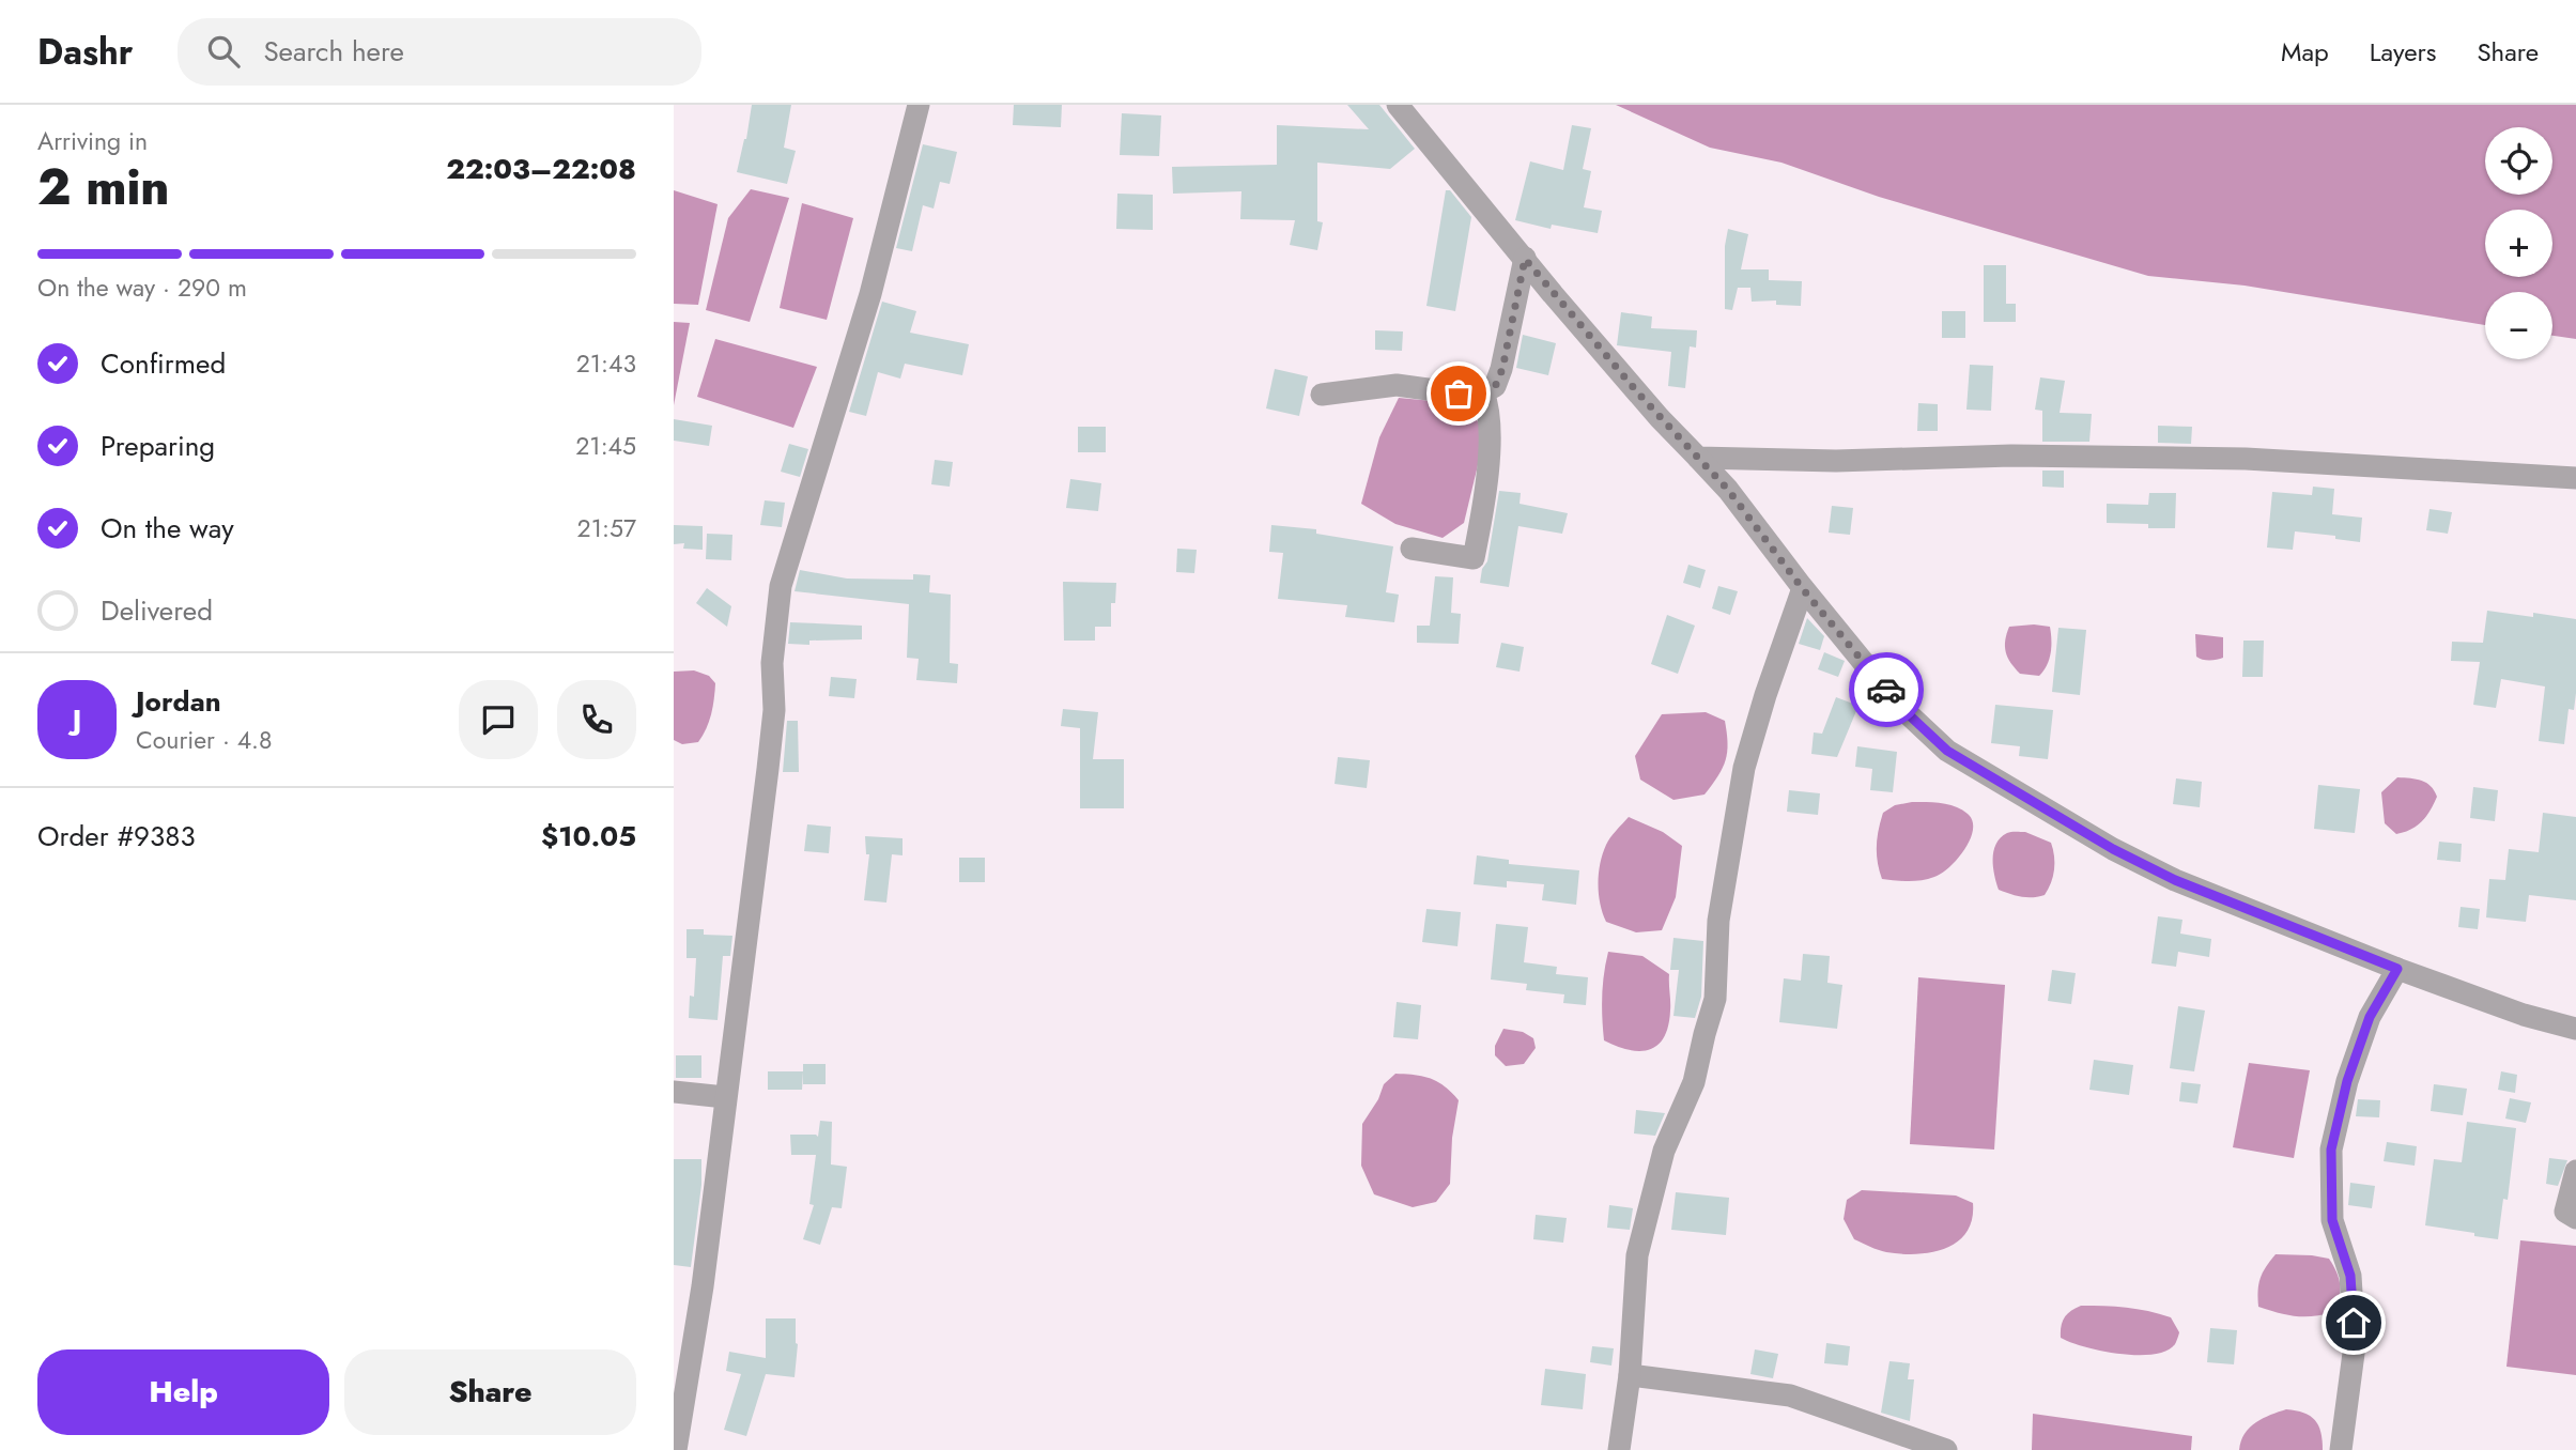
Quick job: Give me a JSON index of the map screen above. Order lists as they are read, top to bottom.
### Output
{
  "page": {
    "header": "Dashr",
    "search": "Search here",
    "nav": ["Map", "Layers", "Share"],
    "heading": ["2 min", "Arriving in", "22:03–22:08"],
    "panel": [
      "Jordan",
      "Courier · 4.8",
      "Order #9383",
      "$10.05"
    ],
    "map_buttons": ["+", "−"],
    "bar": "On the way · 290 m",
    "list": [
      ["Confirmed", "21:43"],
      ["Preparing", "21:45"],
      ["On the way", "21:57"],
      "Delivered"
    ],
    "round": "J",
    "buttons": ["Help", "Share"]
  }
}
